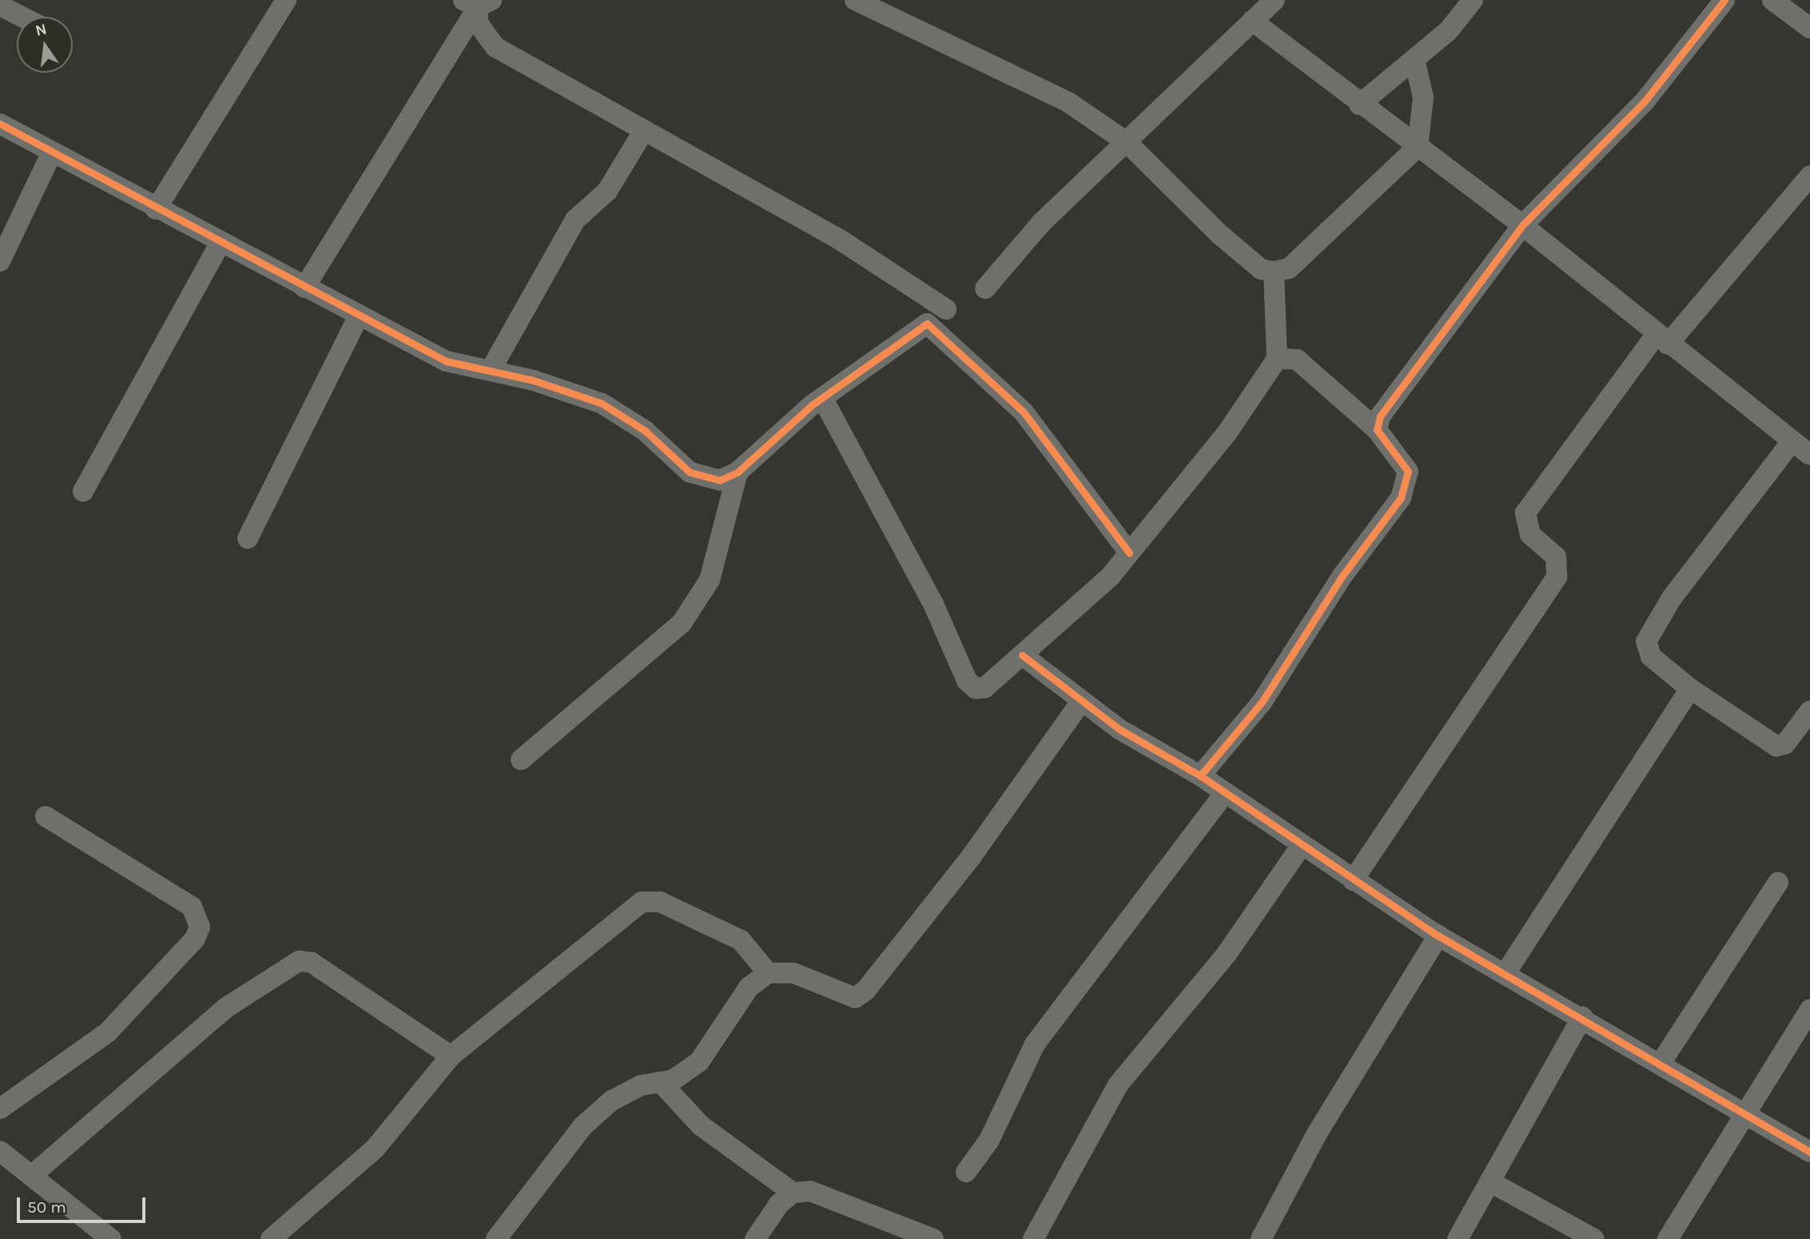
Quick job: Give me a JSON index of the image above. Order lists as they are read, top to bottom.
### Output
{
  "scale_bar": "50 m",
  "north": "top"
}
